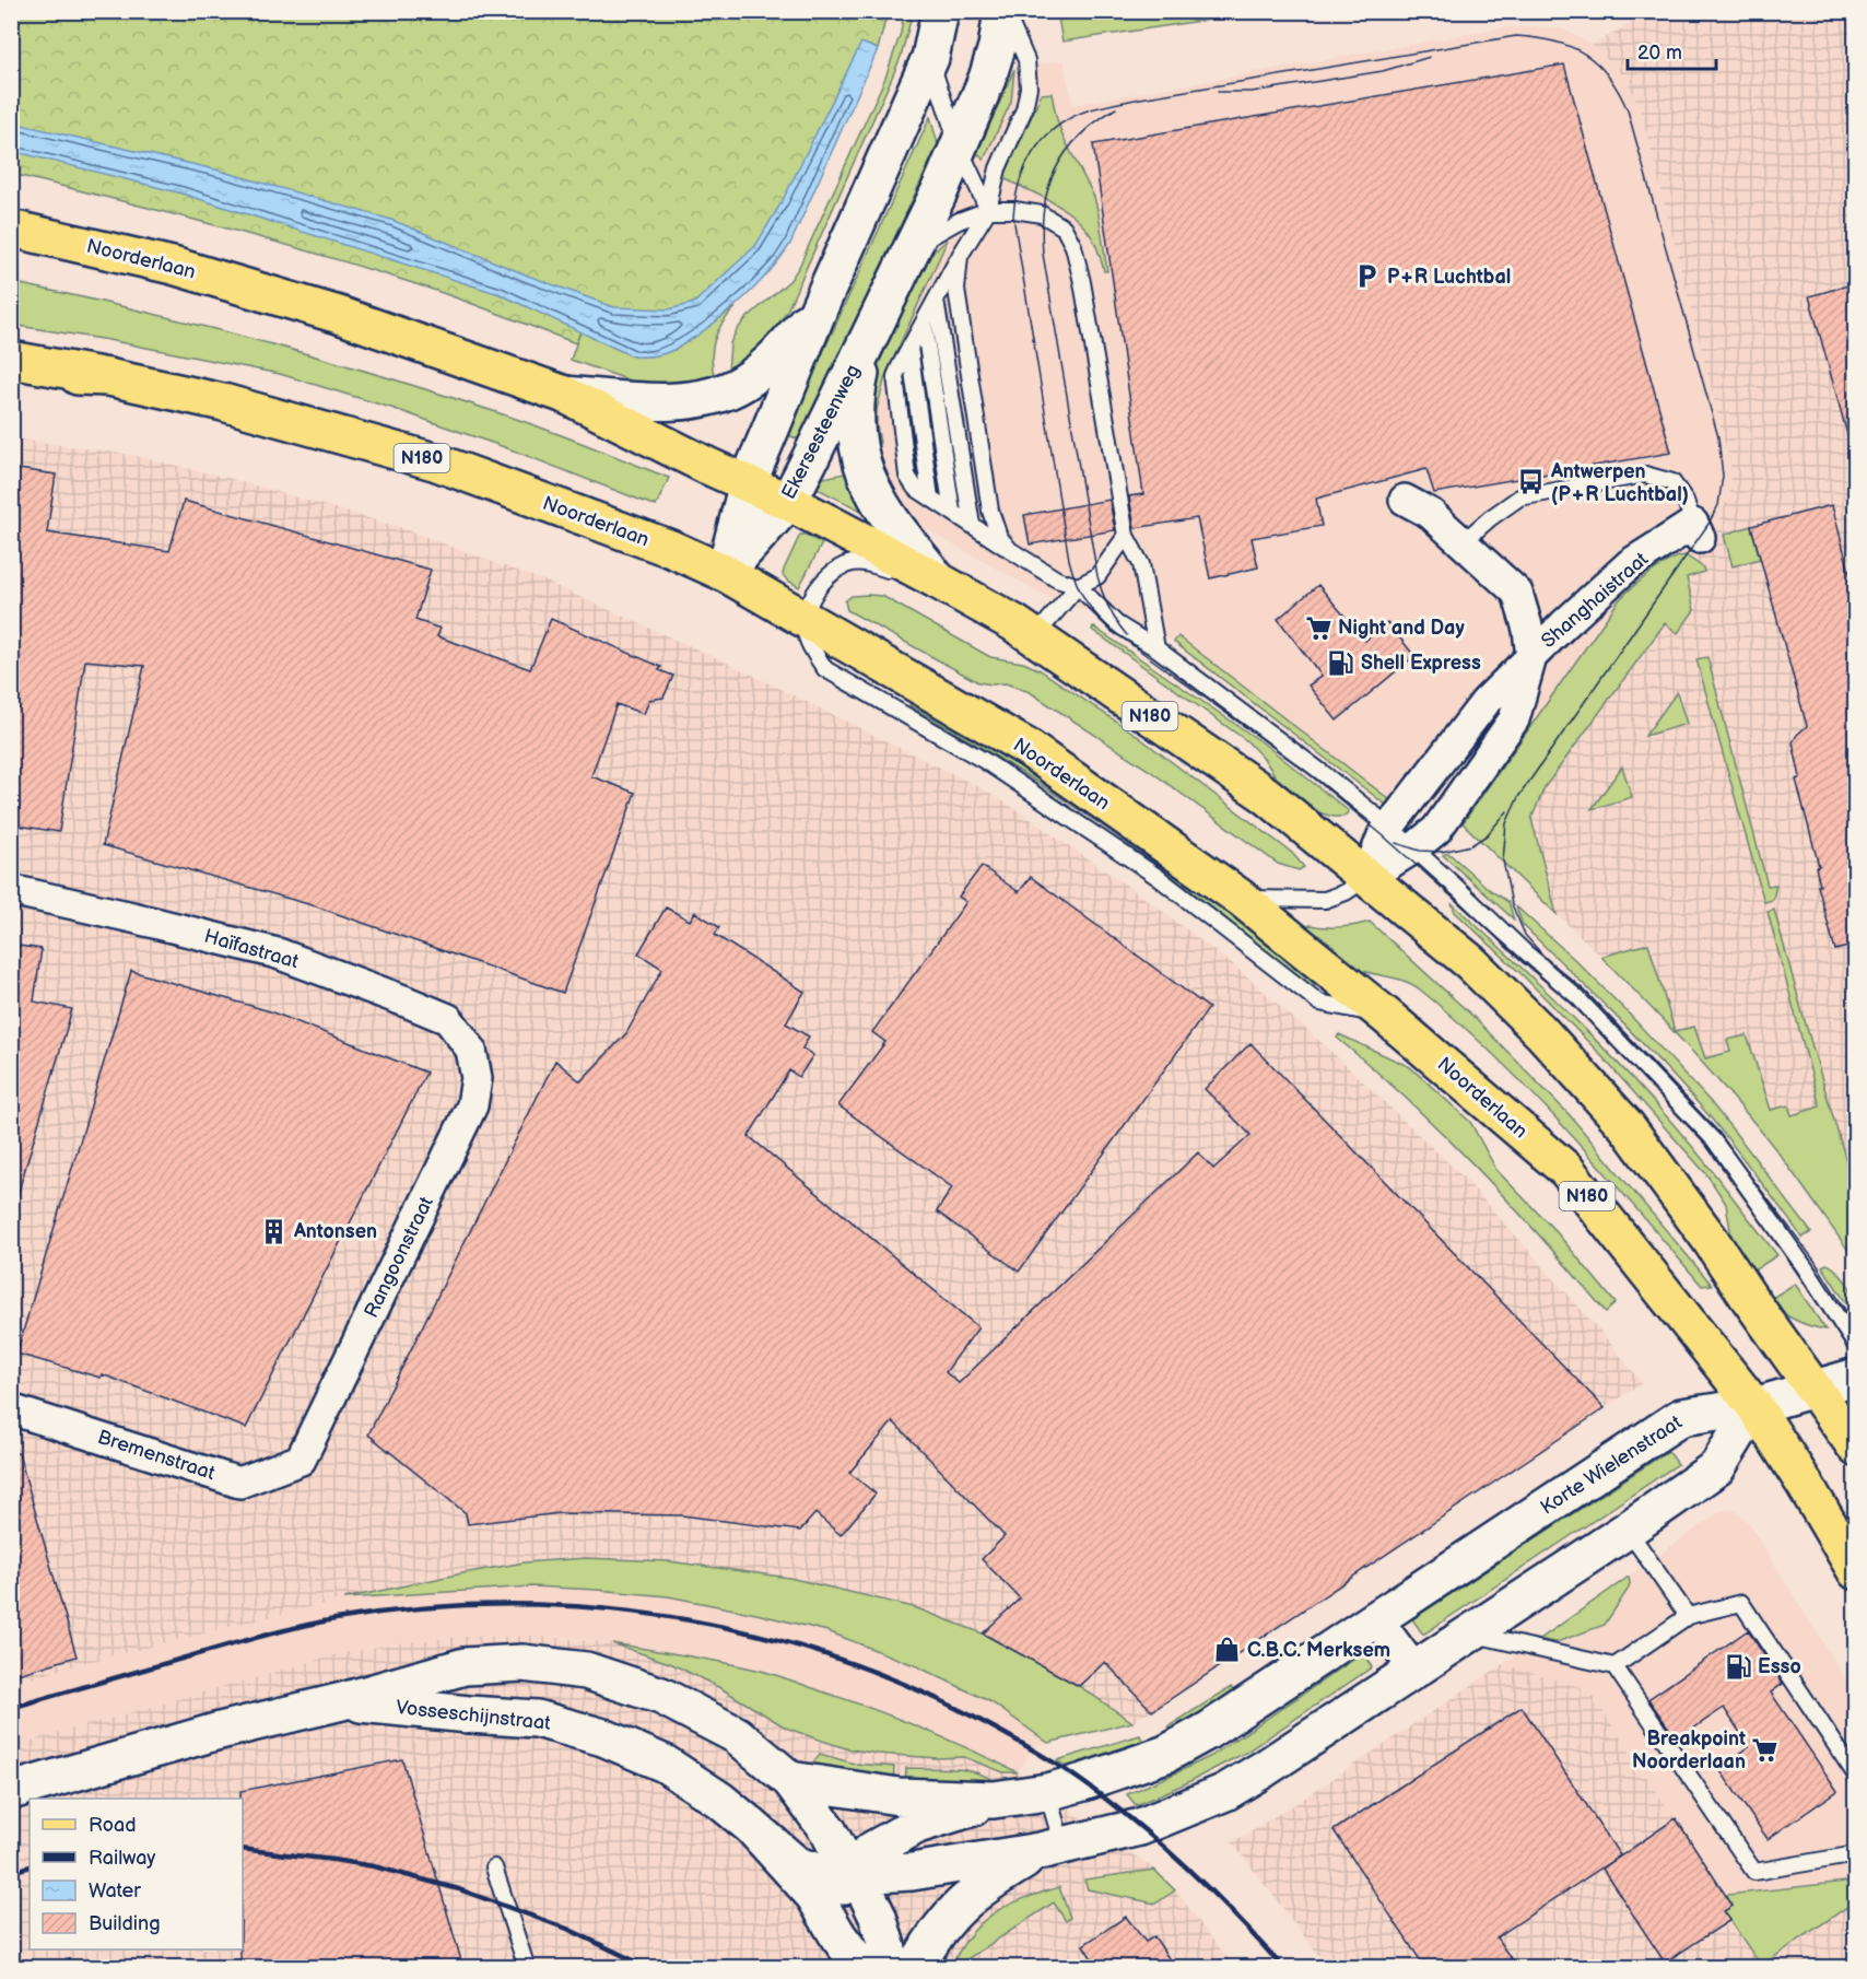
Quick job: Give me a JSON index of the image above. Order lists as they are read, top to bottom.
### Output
{
  "streets": {
    "main road": ["Noorderlaan", "N180"],
    "street": [
      "Ekersesteenweg",
      "Shanghaistraat",
      "Haïfastraat",
      "Rangoonstraat",
      "Bremenstraat",
      "Korte Wielenstraat",
      "Vosseschijnstraat"
    ]
  },
  "crossings": [
    ["Noorderlaan", "Ekersesteenweg"],
    ["Noorderlaan", "Shanghaistraat"],
    ["Noorderlaan", "Korte Wielenstraat"],
    ["Haïfastraat", "Rangoonstraat"],
    ["Rangoonstraat", "Bremenstraat"],
    ["Korte Wielenstraat", "Vosseschijnstraat"]
  ],
  "places": {
    "parking": ["P+R Luchtbal"],
    "bus stop": ["Antwerpen (P+R Luchtbal)"],
    "supermarket": ["Night and Day", "Breakpoint Noorderlaan"],
    "fuel station": ["Shell Express", "Esso"],
    "building": ["Antonsen"],
    "shop": ["C.B.C. Merksem"]
  },
  "legend": [
    "Road",
    "Railway",
    "Water",
    "Building"
  ],
  "scale_bar": "20 m"
}
